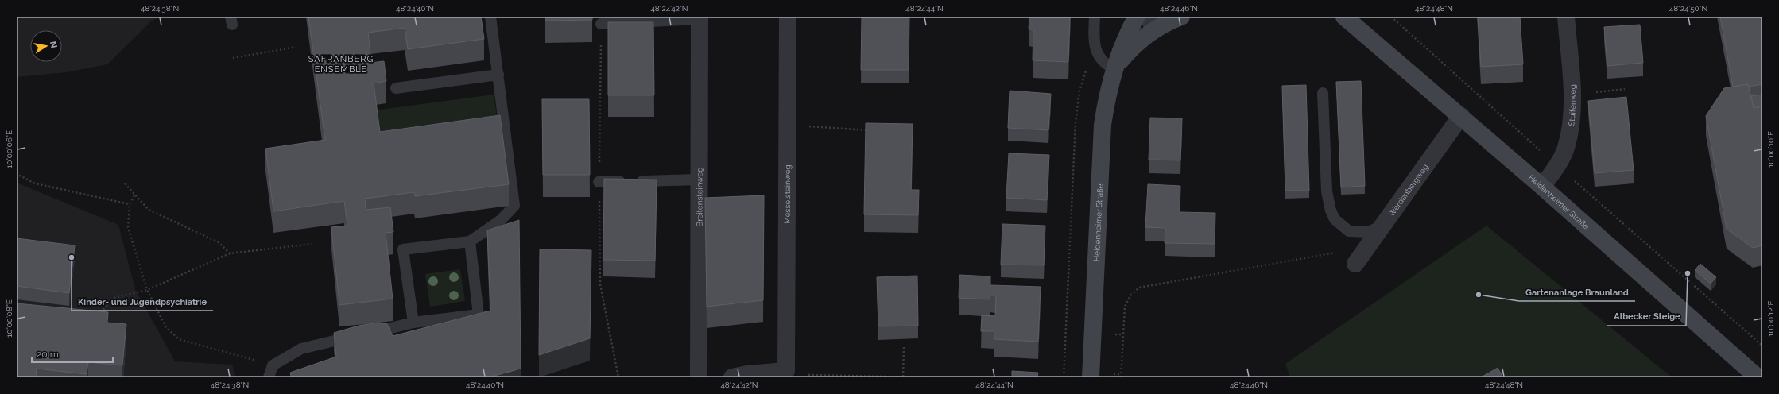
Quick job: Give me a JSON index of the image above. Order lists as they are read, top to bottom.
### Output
{
  "streets": {
    "main road": ["Heidenheimer Straße"],
    "street": [
      "Stuifenweg",
      "Werdenbergweg",
      "Messelsteinweg",
      "Breitensteinweg"
    ]
  },
  "crossings": [
    ["Stuifenweg", "Heidenheimer Straße"],
    ["Werdenbergweg", "Heidenheimer Straße"]
  ],
  "districts": ["SAFRANBERG ENSEMBLE"],
  "places": ["Kinder- und Jugendpsychiatrie", "Albecker Steige", "Gartenanlage Braunland"],
  "scale_bar": "20 m",
  "north": "right",
  "coordinates": [
    "48°24'38\"N",
    "48°24'40\"N",
    "48°24'42\"N",
    "48°24'44\"N",
    "48°24'46\"N",
    "48°24'48\"N",
    "48°24'50\"N",
    "10°00'06\"E",
    "10°00'10\"E",
    "10°00'08\"E",
    "10°00'12\"E"
  ]
}
